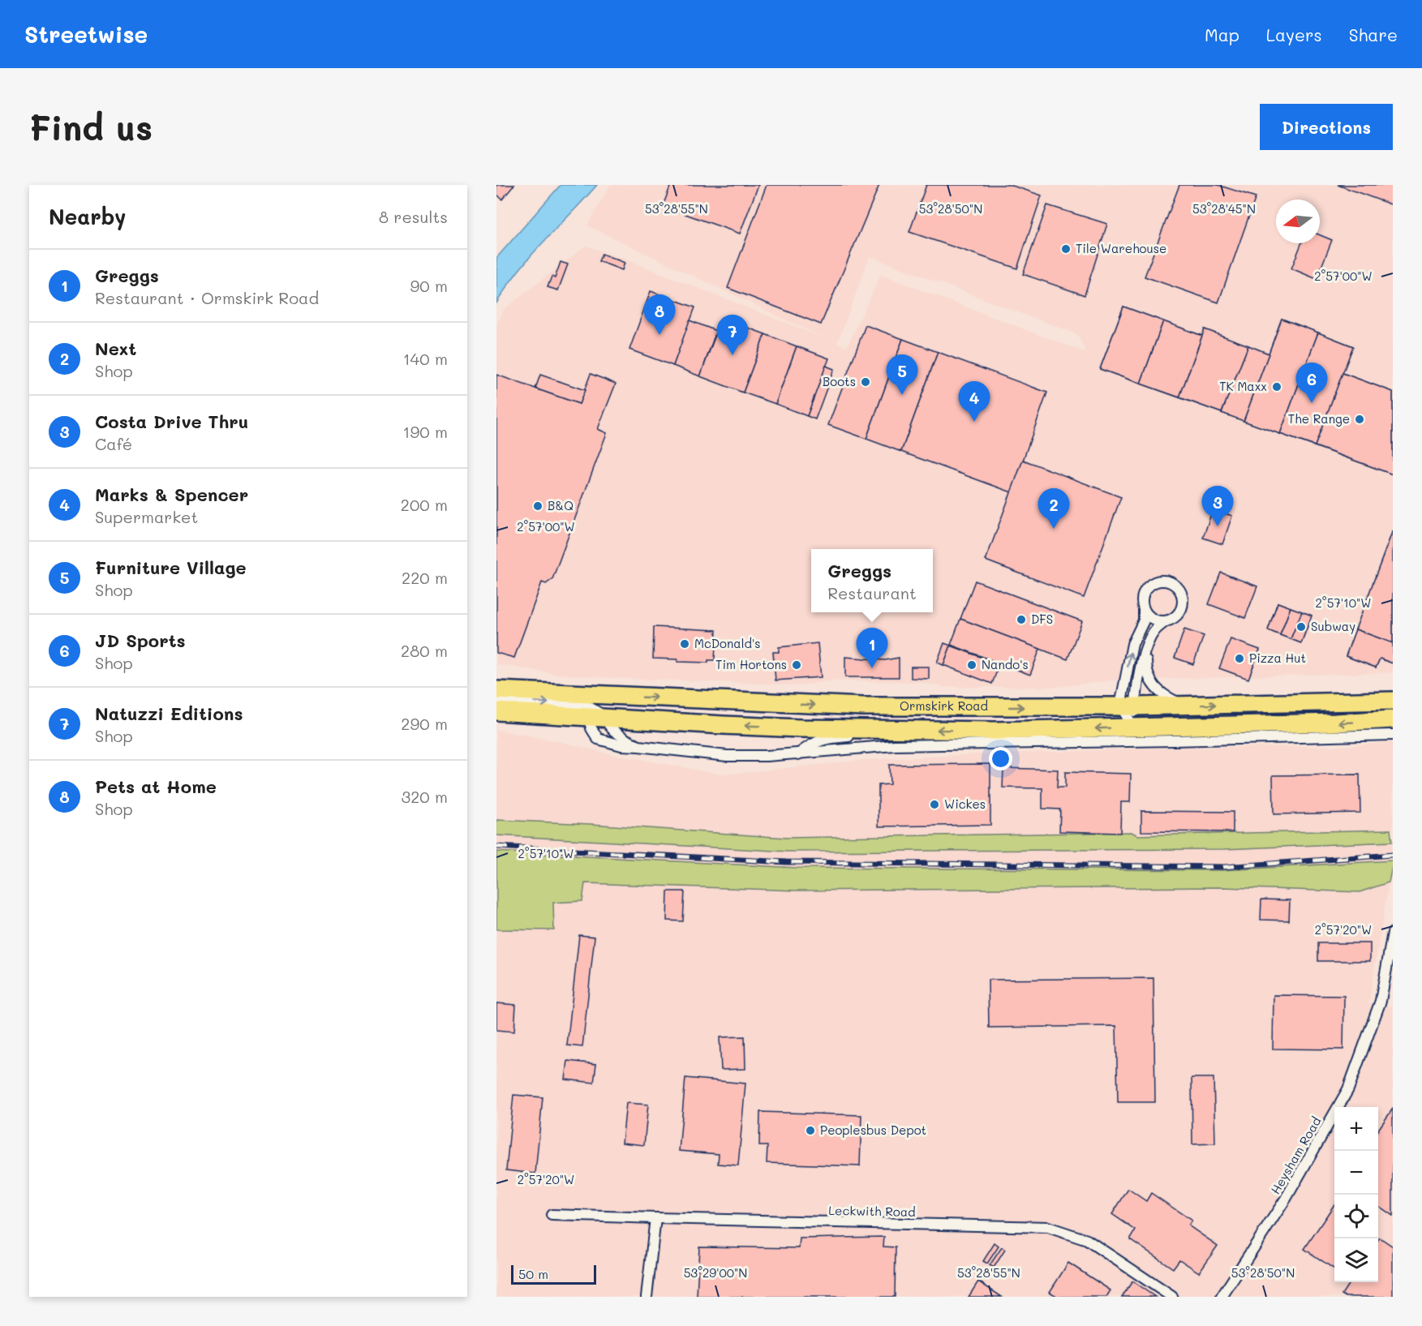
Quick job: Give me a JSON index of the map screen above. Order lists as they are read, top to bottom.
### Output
{
  "streets": {
    "highway": ["Ormskirk Road"],
    "street": ["Heysham Road", "Leckwith Road"]
  },
  "places": [
    "Tile Warehouse",
    "Boots",
    "TK Maxx",
    "The Range",
    "B&Q",
    "DFS",
    "Subway",
    "McDonald's",
    "Pizza Hut",
    "Tim Hortons",
    "Nando's",
    "Wickes",
    "Peoplesbus Depot"
  ],
  "scale_bar": "50 m",
  "north": "left",
  "page": {
    "header": "Streetwise",
    "nav": ["Map", "Layers", "Share"],
    "buttons": "Directions",
    "title": "Find us",
    "heading": ["Nearby", "8 results"],
    "list": [
      {
        "mark": "1",
        "name": "Greggs",
        "note": "Restaurant · Ormskirk Road",
        "value": "90 m"
      },
      {
        "mark": "2",
        "name": "Next",
        "note": "Shop",
        "value": "140 m"
      },
      {
        "mark": "3",
        "name": "Costa Drive Thru",
        "note": "Café",
        "value": "190 m"
      },
      {
        "mark": "4",
        "name": "Marks & Spencer",
        "note": "Supermarket",
        "value": "200 m"
      },
      {
        "mark": "5",
        "name": "Furniture Village",
        "note": "Shop",
        "value": "220 m"
      },
      {
        "mark": "6",
        "name": "JD Sports",
        "note": "Shop",
        "value": "280 m"
      },
      {
        "mark": "7",
        "name": "Natuzzi Editions",
        "note": "Shop",
        "value": "290 m"
      },
      {
        "mark": "8",
        "name": "Pets at Home",
        "note": "Shop",
        "value": "320 m"
      }
    ],
    "pins": [
      "8",
      "7",
      "5",
      "6",
      "4",
      "3",
      "2",
      "1"
    ],
    "popup": ["Greggs", "Restaurant"],
    "map_buttons": ["+", "−"],
    "scale": "50 m"
  },
  "coordinates": [
    "53°28'55\"N",
    "53°28'50\"N",
    "53°28'45\"N",
    "2°57'00\"W",
    "2°57'10\"W",
    "2°57'20\"W",
    "53°29'00\"N"
  ]
}
